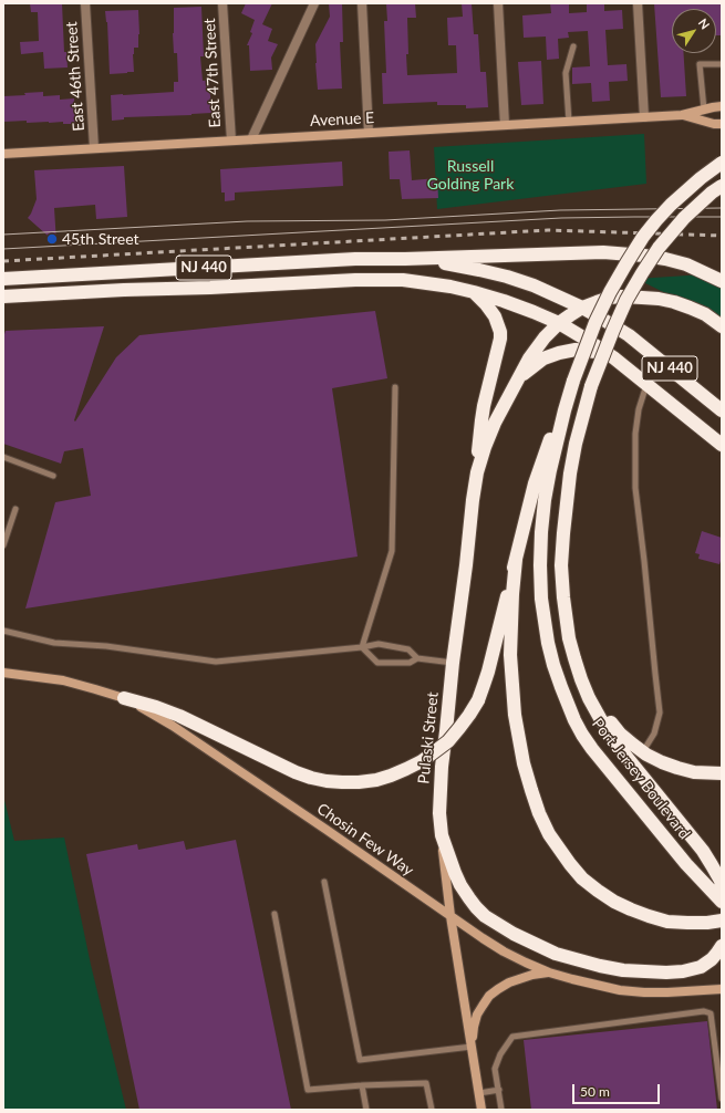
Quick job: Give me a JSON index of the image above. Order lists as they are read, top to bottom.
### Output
{
  "streets": {
    "highway": ["NJ 440", "Pulaski Street", "Port Jersey Boulevard"],
    "street": [
      "East 47th Street",
      "East 46th Street",
      "Avenue E",
      "Chosin Few Way"
    ]
  },
  "crossings": [
    ["East 47th Street", "Avenue E"],
    ["East 46th Street", "Avenue E"],
    ["NJ 440", "Pulaski Street"],
    ["Pulaski Street", "Chosin Few Way"]
  ],
  "parks": ["Russell Golding Park"],
  "places": ["45th Street"],
  "scale_bar": "50 m",
  "north": "top right"
}
